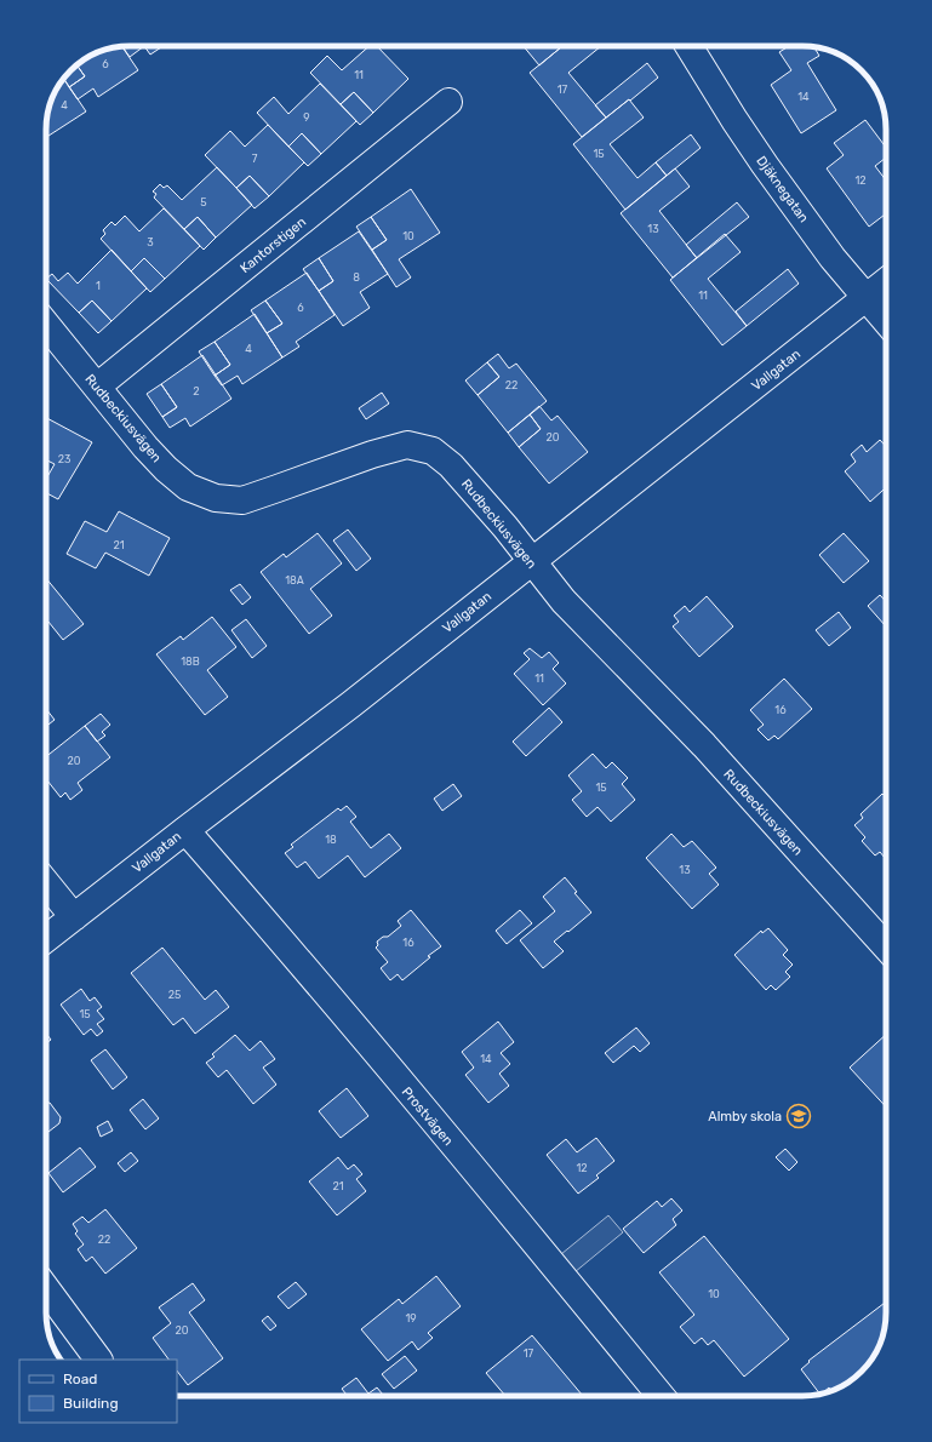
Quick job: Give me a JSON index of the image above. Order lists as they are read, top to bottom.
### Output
{
  "streets": {
    "street": [
      "Djäknegatan",
      "Kantorstigen",
      "Vallgatan",
      "Rudbeckiusvägen",
      "Prostvägen"
    ]
  },
  "crossings": [
    ["Djäknegatan", "Vallgatan"],
    ["Kantorstigen", "Rudbeckiusvägen"],
    ["Vallgatan", "Rudbeckiusvägen"],
    ["Vallgatan", "Prostvägen"]
  ],
  "places": {
    "school or university": ["Almby skola"]
  },
  "house_numbers": [
    "6",
    "11",
    "17",
    "14",
    "4",
    "9",
    "15",
    "7",
    "12",
    "5",
    "13",
    "10",
    "3",
    "8",
    "1",
    "11",
    "6",
    "4",
    "22",
    "2",
    "20",
    "23",
    "21",
    "18A",
    "18B",
    "11",
    "16",
    "20",
    "15",
    "18",
    "13",
    "16",
    "25",
    "15",
    "14",
    "12",
    "21",
    "22",
    "10",
    "19",
    "20",
    "17"
  ],
  "legend": ["Road", "Building"]
}
